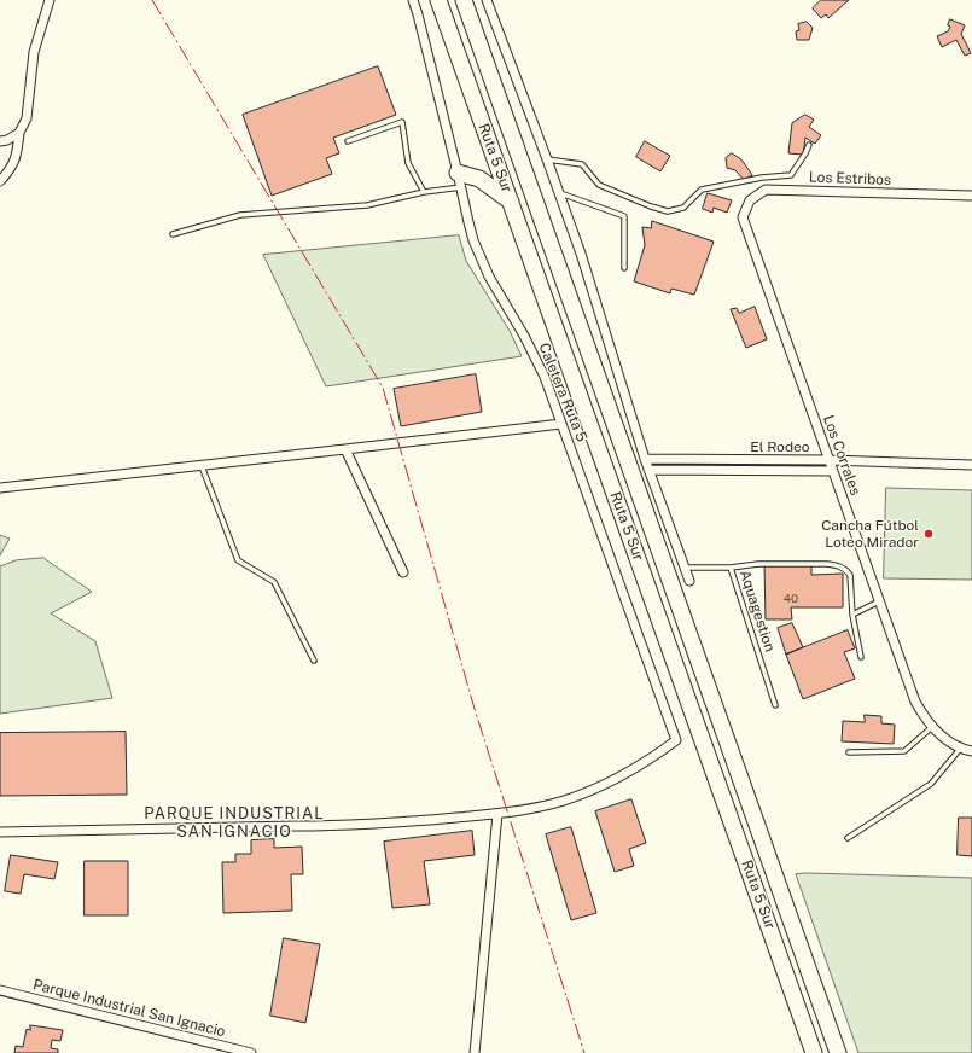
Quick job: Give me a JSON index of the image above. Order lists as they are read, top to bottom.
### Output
{
  "streets": {
    "highway": ["Ruta 5 Sur"],
    "street": [
      "Los Estribos",
      "Caletera Ruta 5",
      "El Rodeo",
      "Los Corrales",
      "Parque Industrial San Ignacio"
    ],
    "lane": ["Aquagestion"]
  },
  "crossings": [
    ["Los Estribos", "Los Corrales"],
    ["El Rodeo", "Los Corrales"]
  ],
  "districts": ["PARQUE INDUSTRIAL SAN IGNACIO"],
  "places": ["Cancha Fútbol Loteo Mirador"],
  "house_numbers": ["40"]
}
